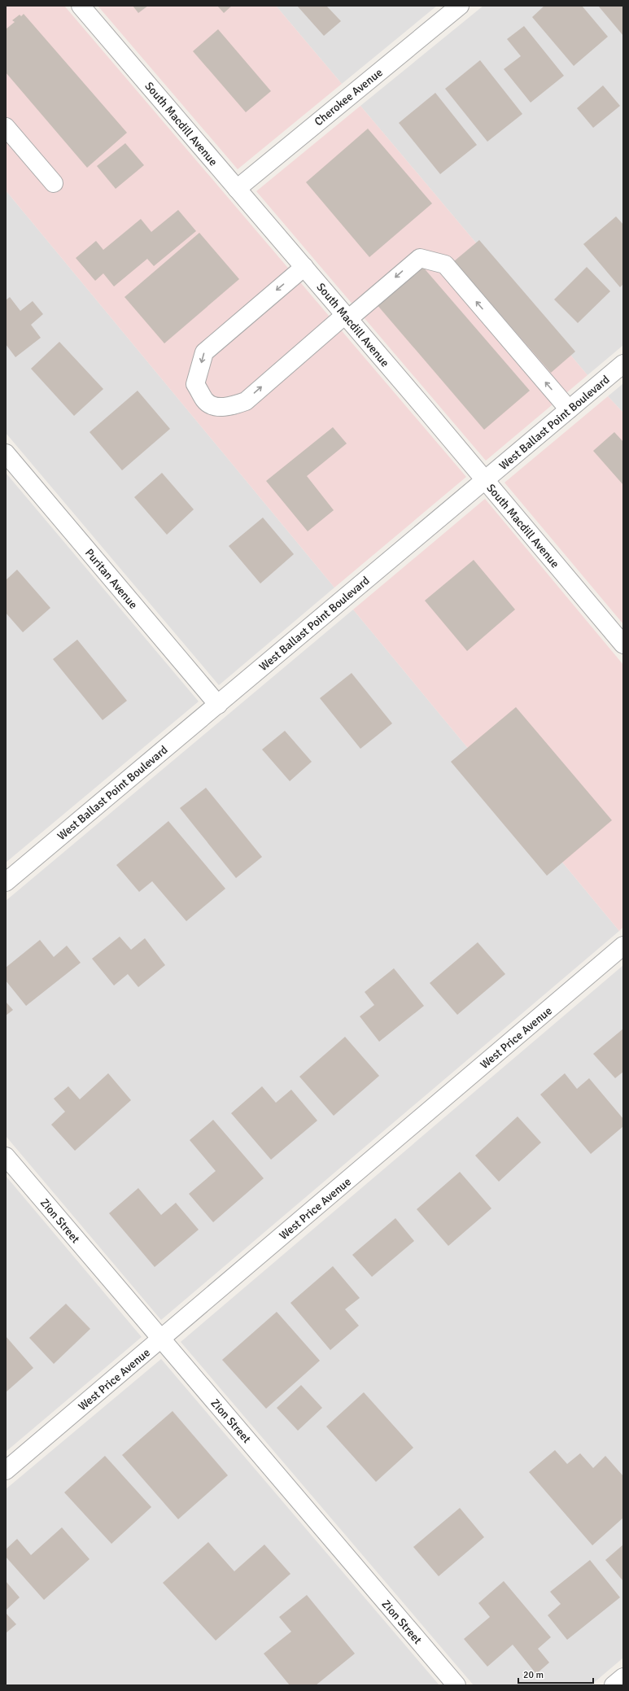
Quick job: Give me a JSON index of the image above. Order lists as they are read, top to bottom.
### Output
{
  "streets": {
    "street": [
      "Cherokee Avenue",
      "South Macdill Avenue",
      "West Ballast Point Boulevard",
      "Puritan Avenue",
      "West Price Avenue",
      "Zion Street"
    ]
  },
  "crossings": [
    ["Cherokee Avenue", "South Macdill Avenue"],
    ["South Macdill Avenue", "West Ballast Point Boulevard"],
    ["West Ballast Point Boulevard", "Puritan Avenue"],
    ["West Price Avenue", "Zion Street"]
  ],
  "scale_bar": "20 m"
}
